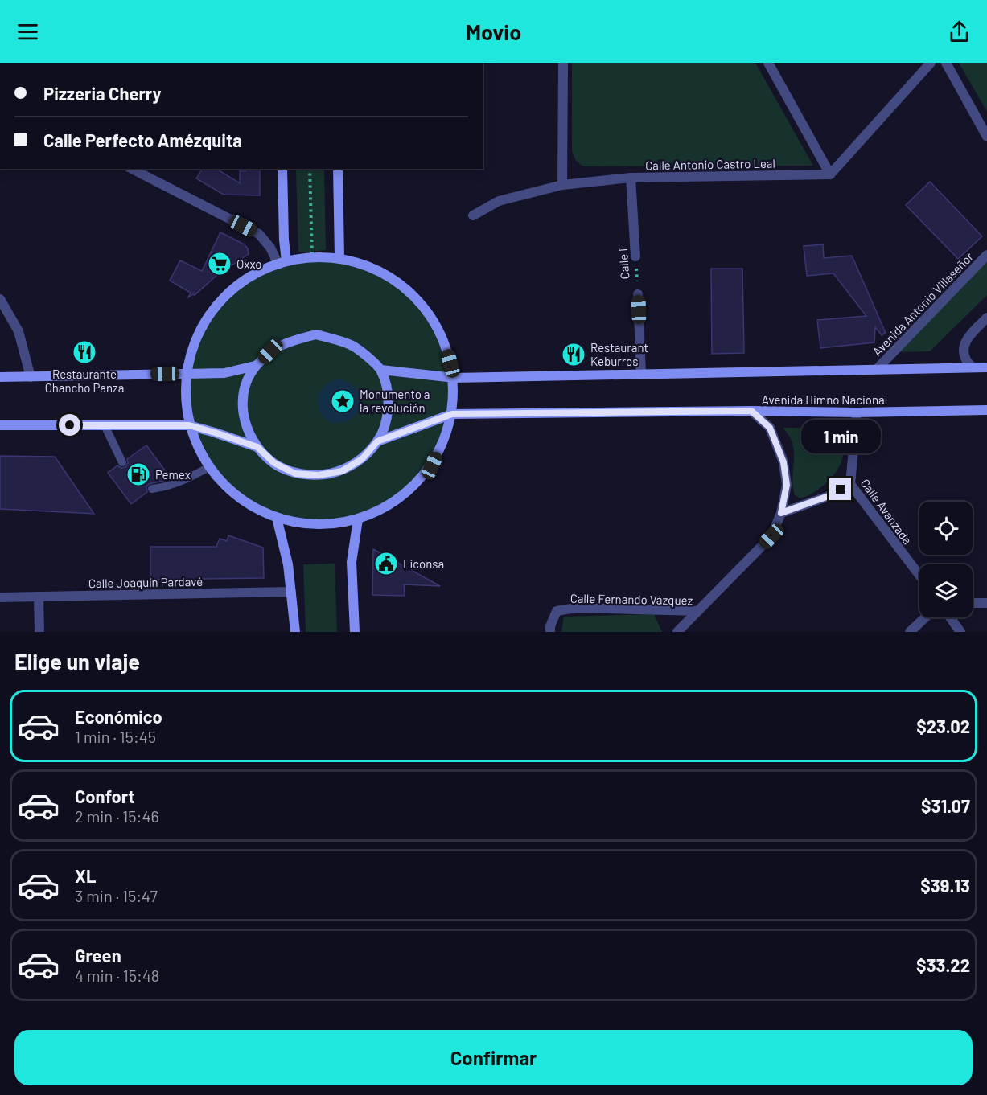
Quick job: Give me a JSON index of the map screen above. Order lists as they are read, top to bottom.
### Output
{
  "streets": {
    "main road": ["Avenida Himno Nacional"],
    "street": [
      "Calle Antonio Castro Leal",
      "Calle F",
      "Avenida Antonio Villaseñor",
      "Calle Avanzada",
      "Calle Joaquín Pardavé",
      "Calle Fernando Vázquez"
    ]
  },
  "crossings": [
    ["Calle Antonio Castro Leal", "Calle F"],
    ["Avenida Himno Nacional", "Calle Avanzada"]
  ],
  "places": {
    "supermarket": ["Oxxo"],
    "restaurant": ["Restaurante Chancho Panza", "Restaurant Keburros"],
    "place": ["Monumento a la revolución"],
    "fuel station": ["Pemex"],
    "public building": ["Liconsa"]
  },
  "page": {
    "header": "Movio",
    "banner": ["Pizzeria Cherry", "Calle Perfecto Amézquita"],
    "bubble": "1 min",
    "heading": "Elige un viaje",
    "list": [
      {
        "name": "Económico",
        "note": "1 min · 15:45",
        "value": "$23.02"
      },
      {
        "name": "Confort",
        "note": "2 min · 15:46",
        "value": "$31.07"
      },
      {
        "name": "XL",
        "note": "3 min · 15:47",
        "value": "$39.13"
      },
      {
        "name": "Green",
        "note": "4 min · 15:48",
        "value": "$33.22"
      }
    ],
    "buttons": "Confirmar"
  }
}
